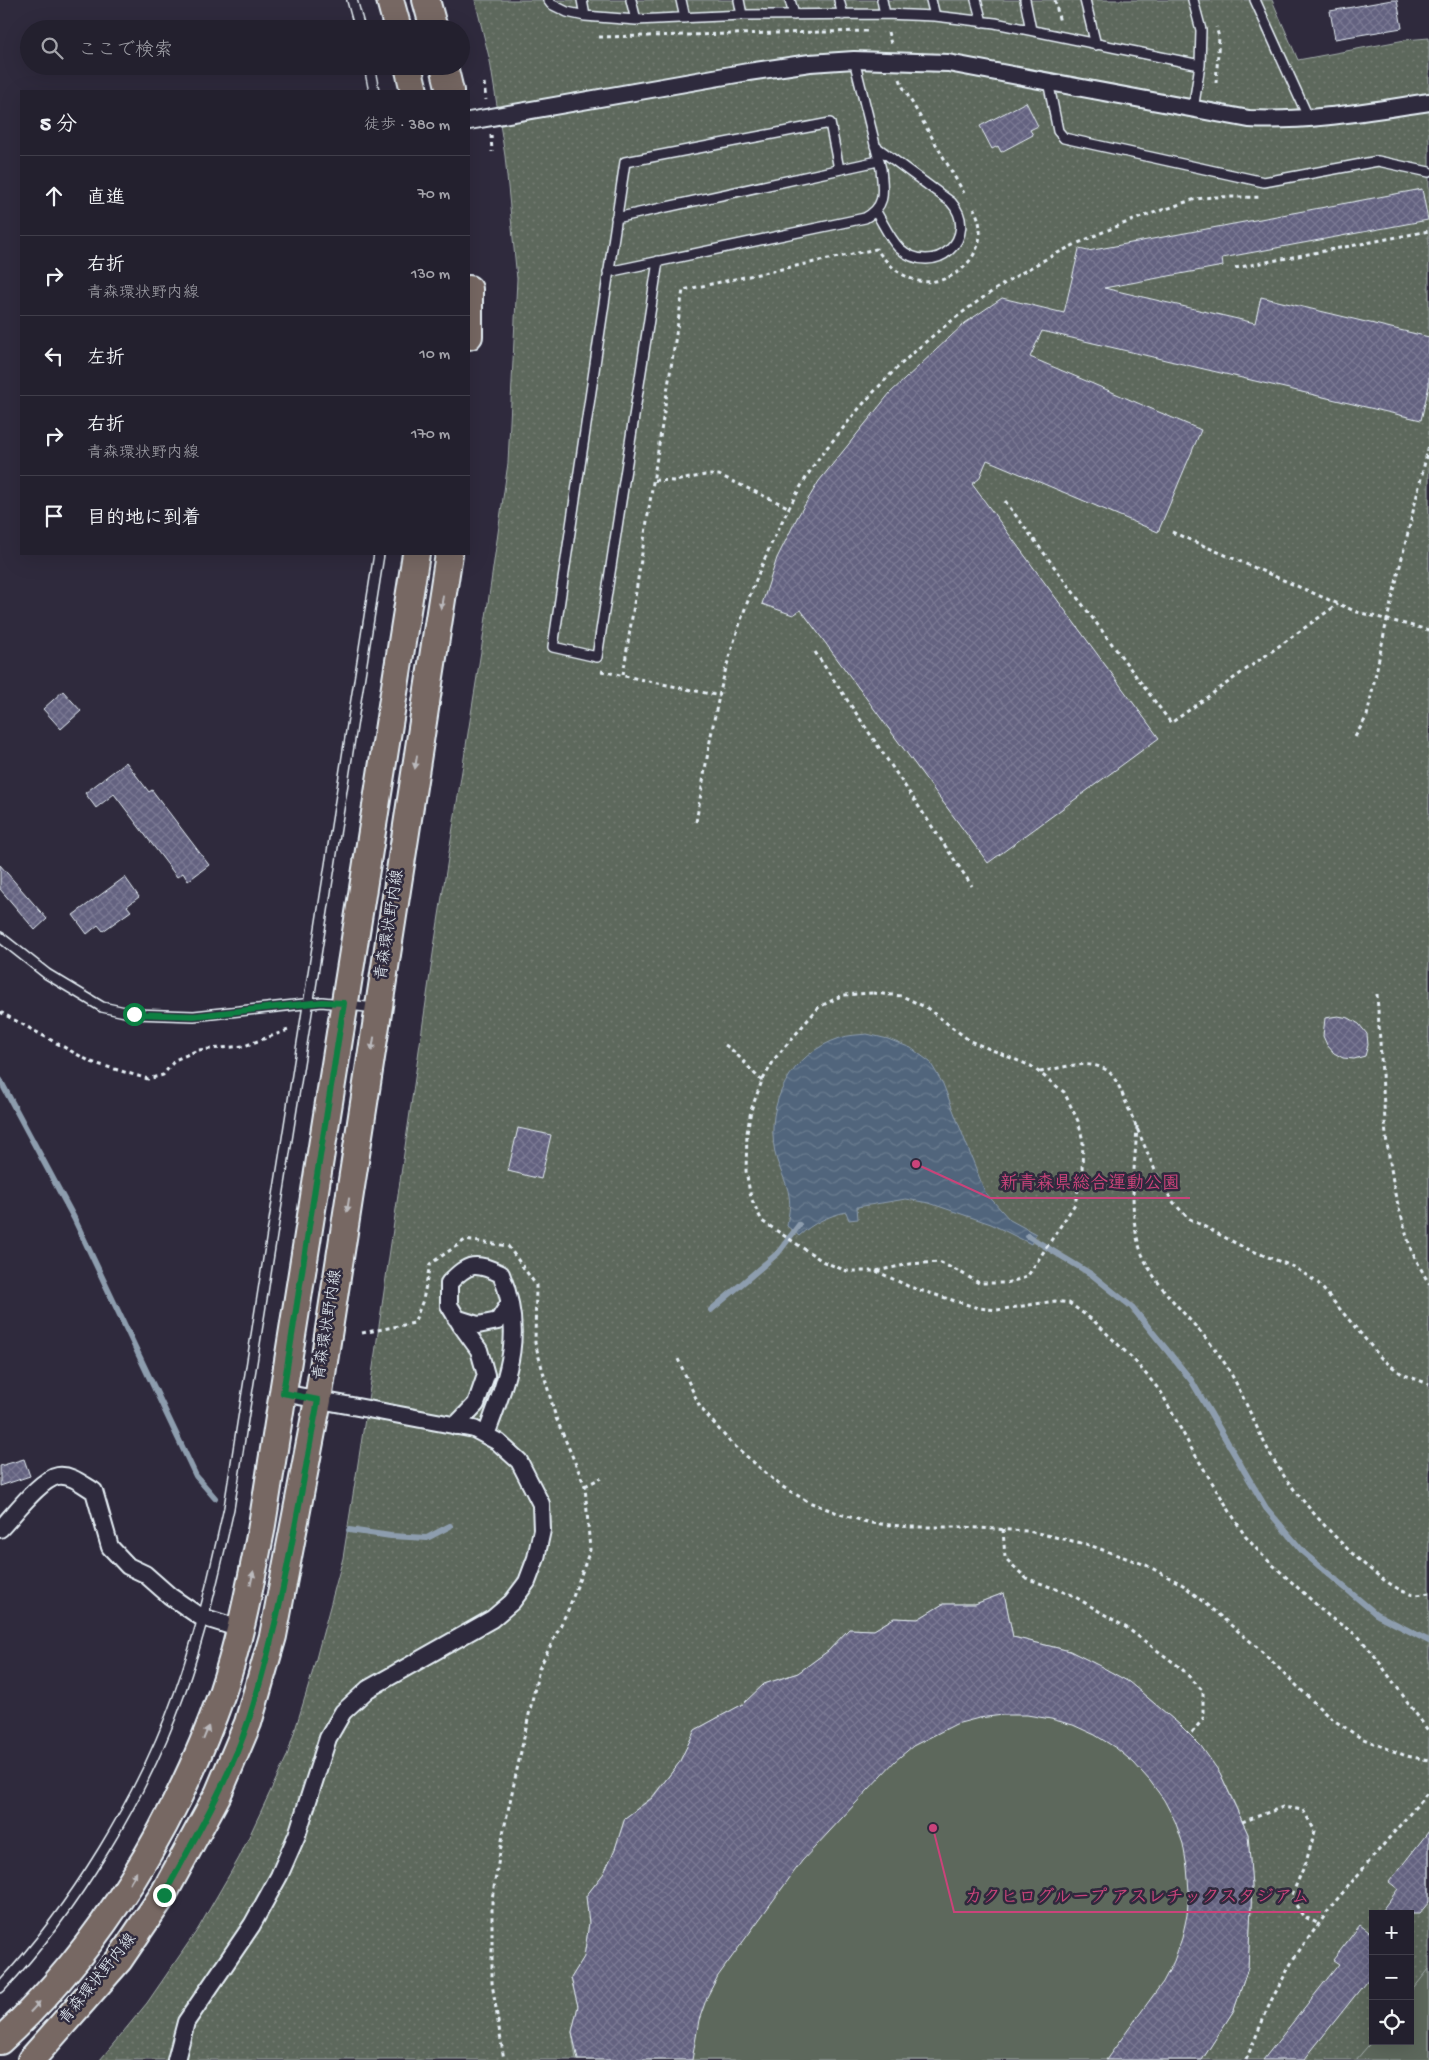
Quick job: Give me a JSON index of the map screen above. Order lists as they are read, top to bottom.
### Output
{
  "streets": {
    "main road": ["青森環状野内線"]
  },
  "places": ["新青森県総合運動公園", "カクヒログループ アスレチックスタジアム"],
  "page": {
    "search": "ここで検索",
    "heading": ["5 分", "徒歩 · 380 m"],
    "list": [
      ["直進", "70 m"],
      ["右折", "青森環状野内線", "130 m"],
      ["左折", "10 m"],
      ["右折", "青森環状野内線", "170 m"],
      "目的地に到着"
    ],
    "map_buttons": ["+", "−"]
  }
}
